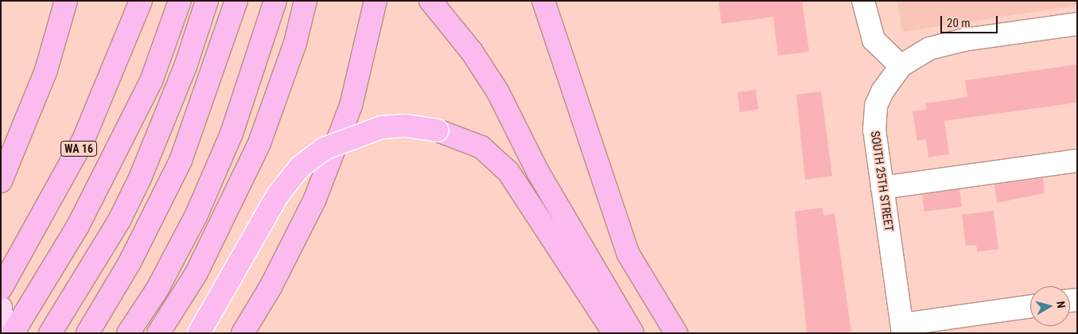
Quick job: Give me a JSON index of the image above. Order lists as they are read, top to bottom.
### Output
{
  "streets": {
    "highway": ["WA 16"],
    "street": ["SOUTH 25TH STREET"]
  },
  "scale_bar": "20 m",
  "north": "right"
}
